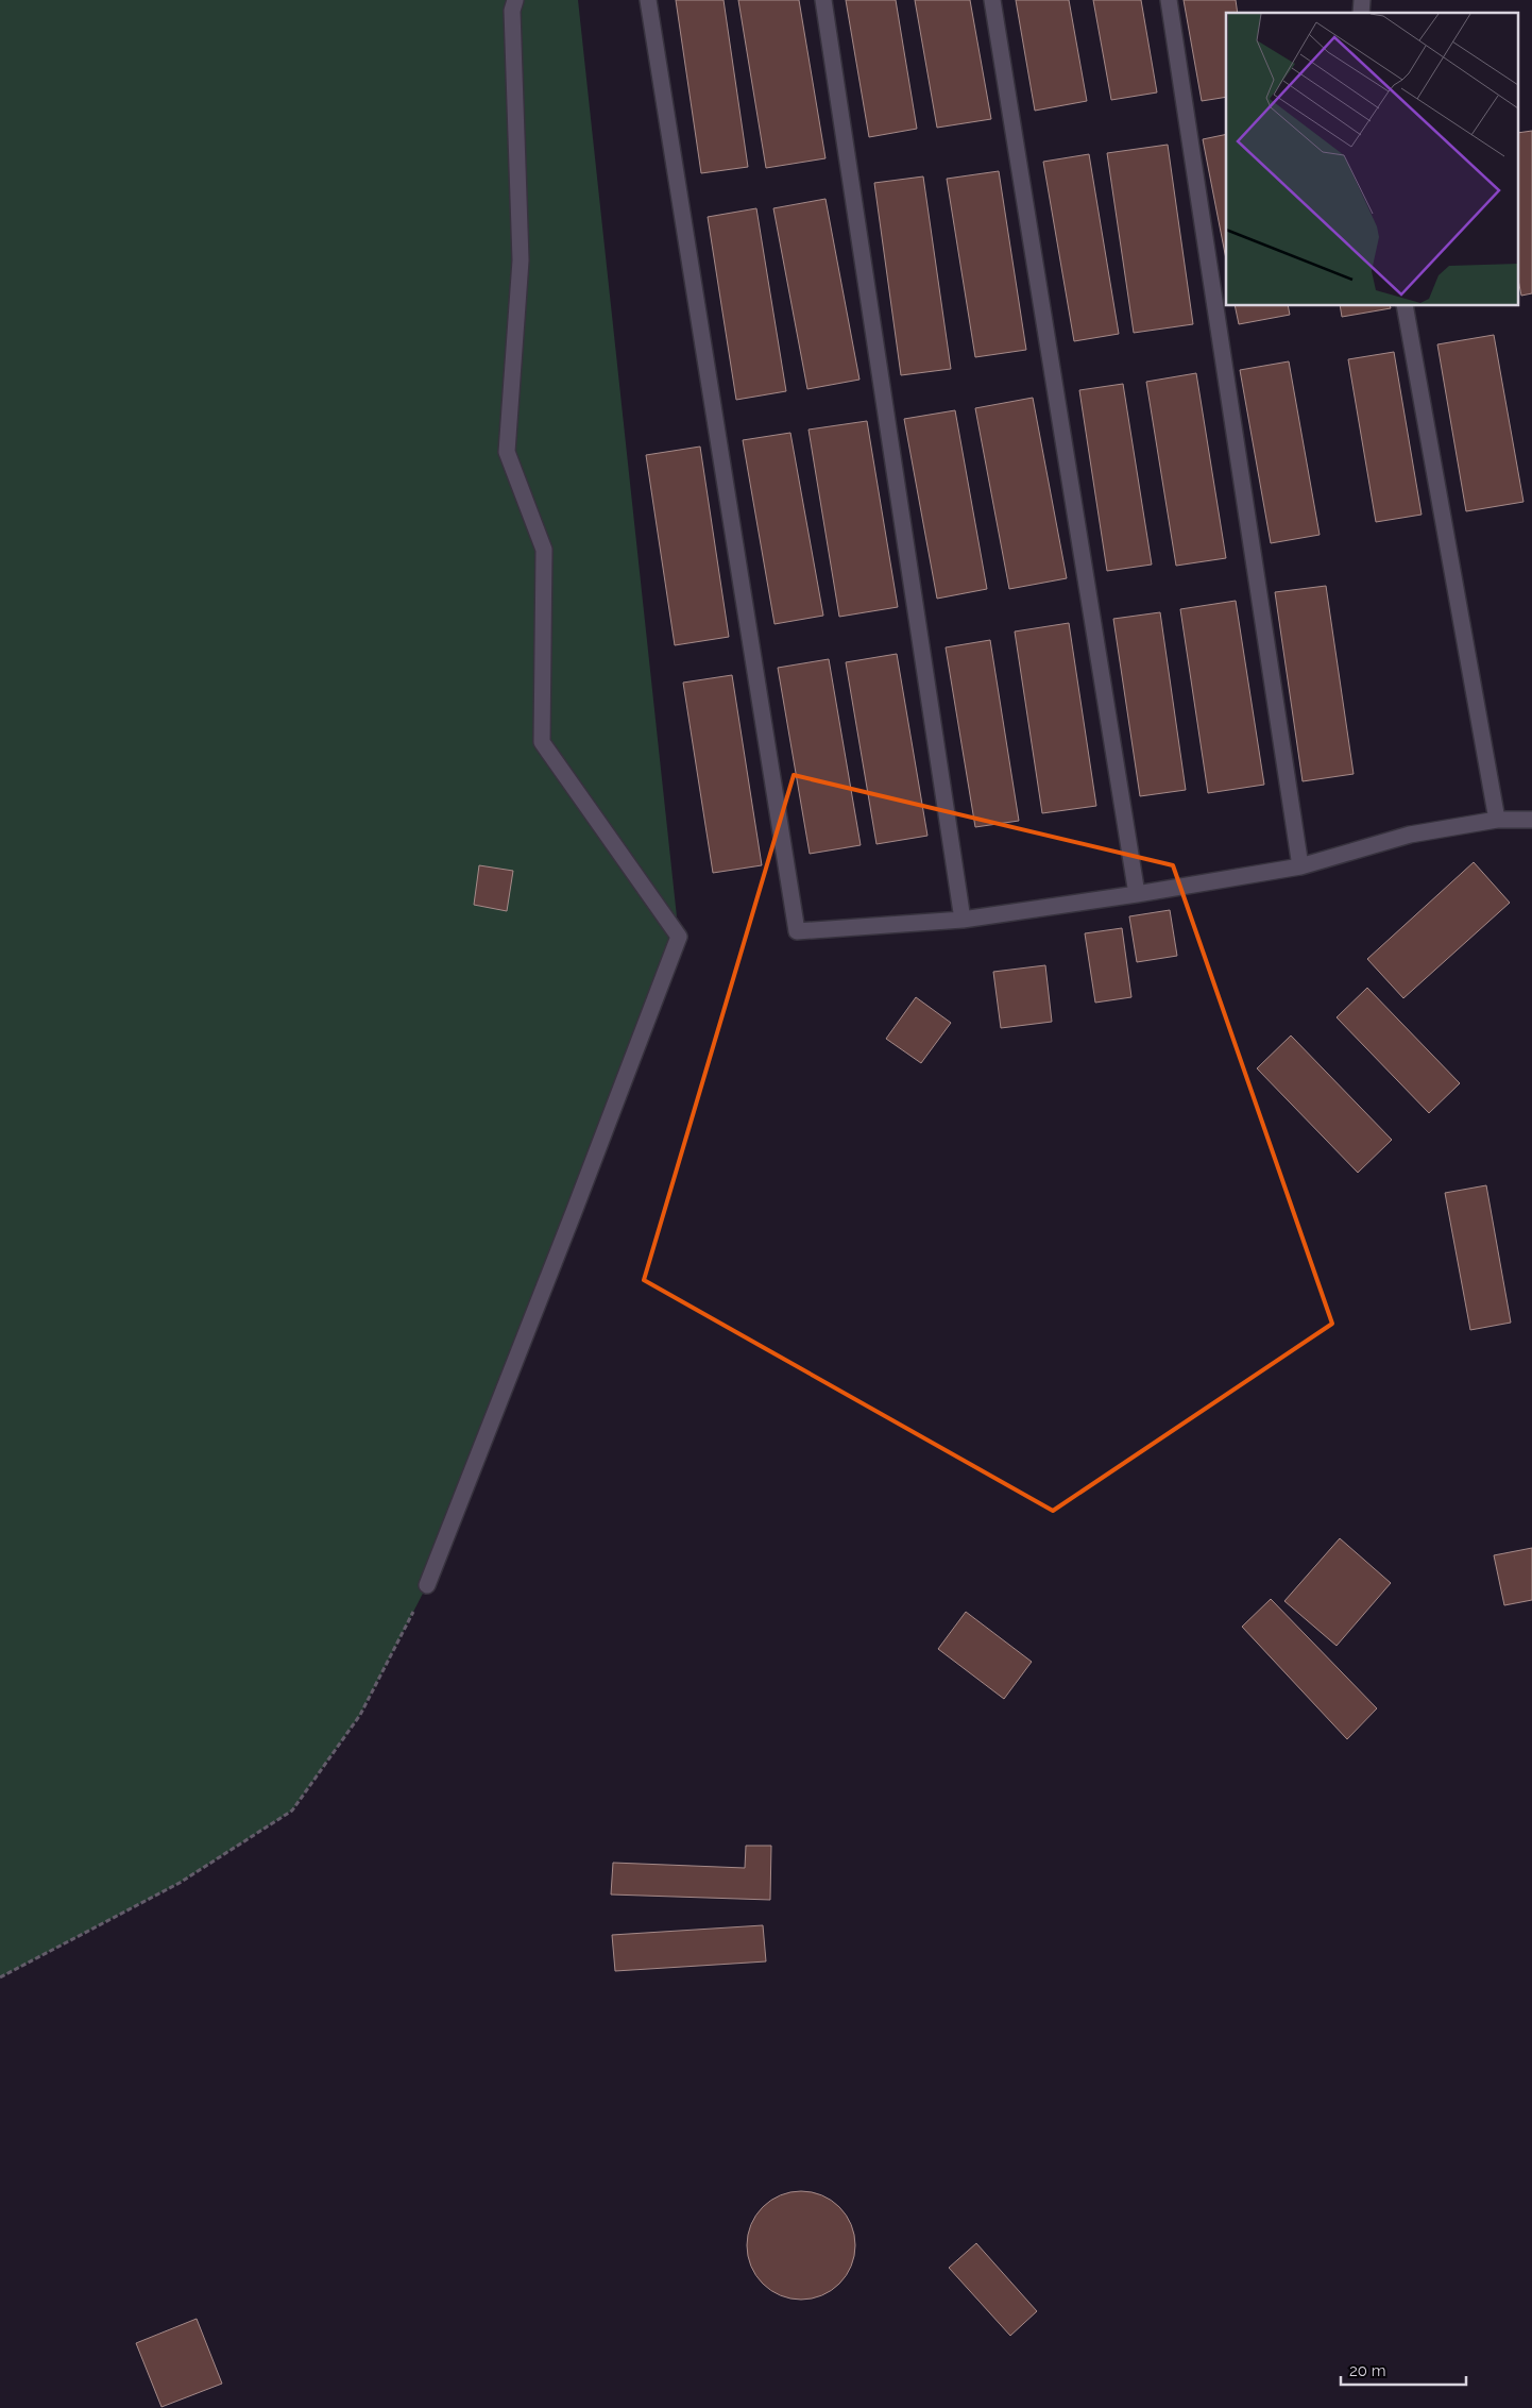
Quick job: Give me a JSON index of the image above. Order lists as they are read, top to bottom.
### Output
{
  "scale_bar": "20 m"
}
